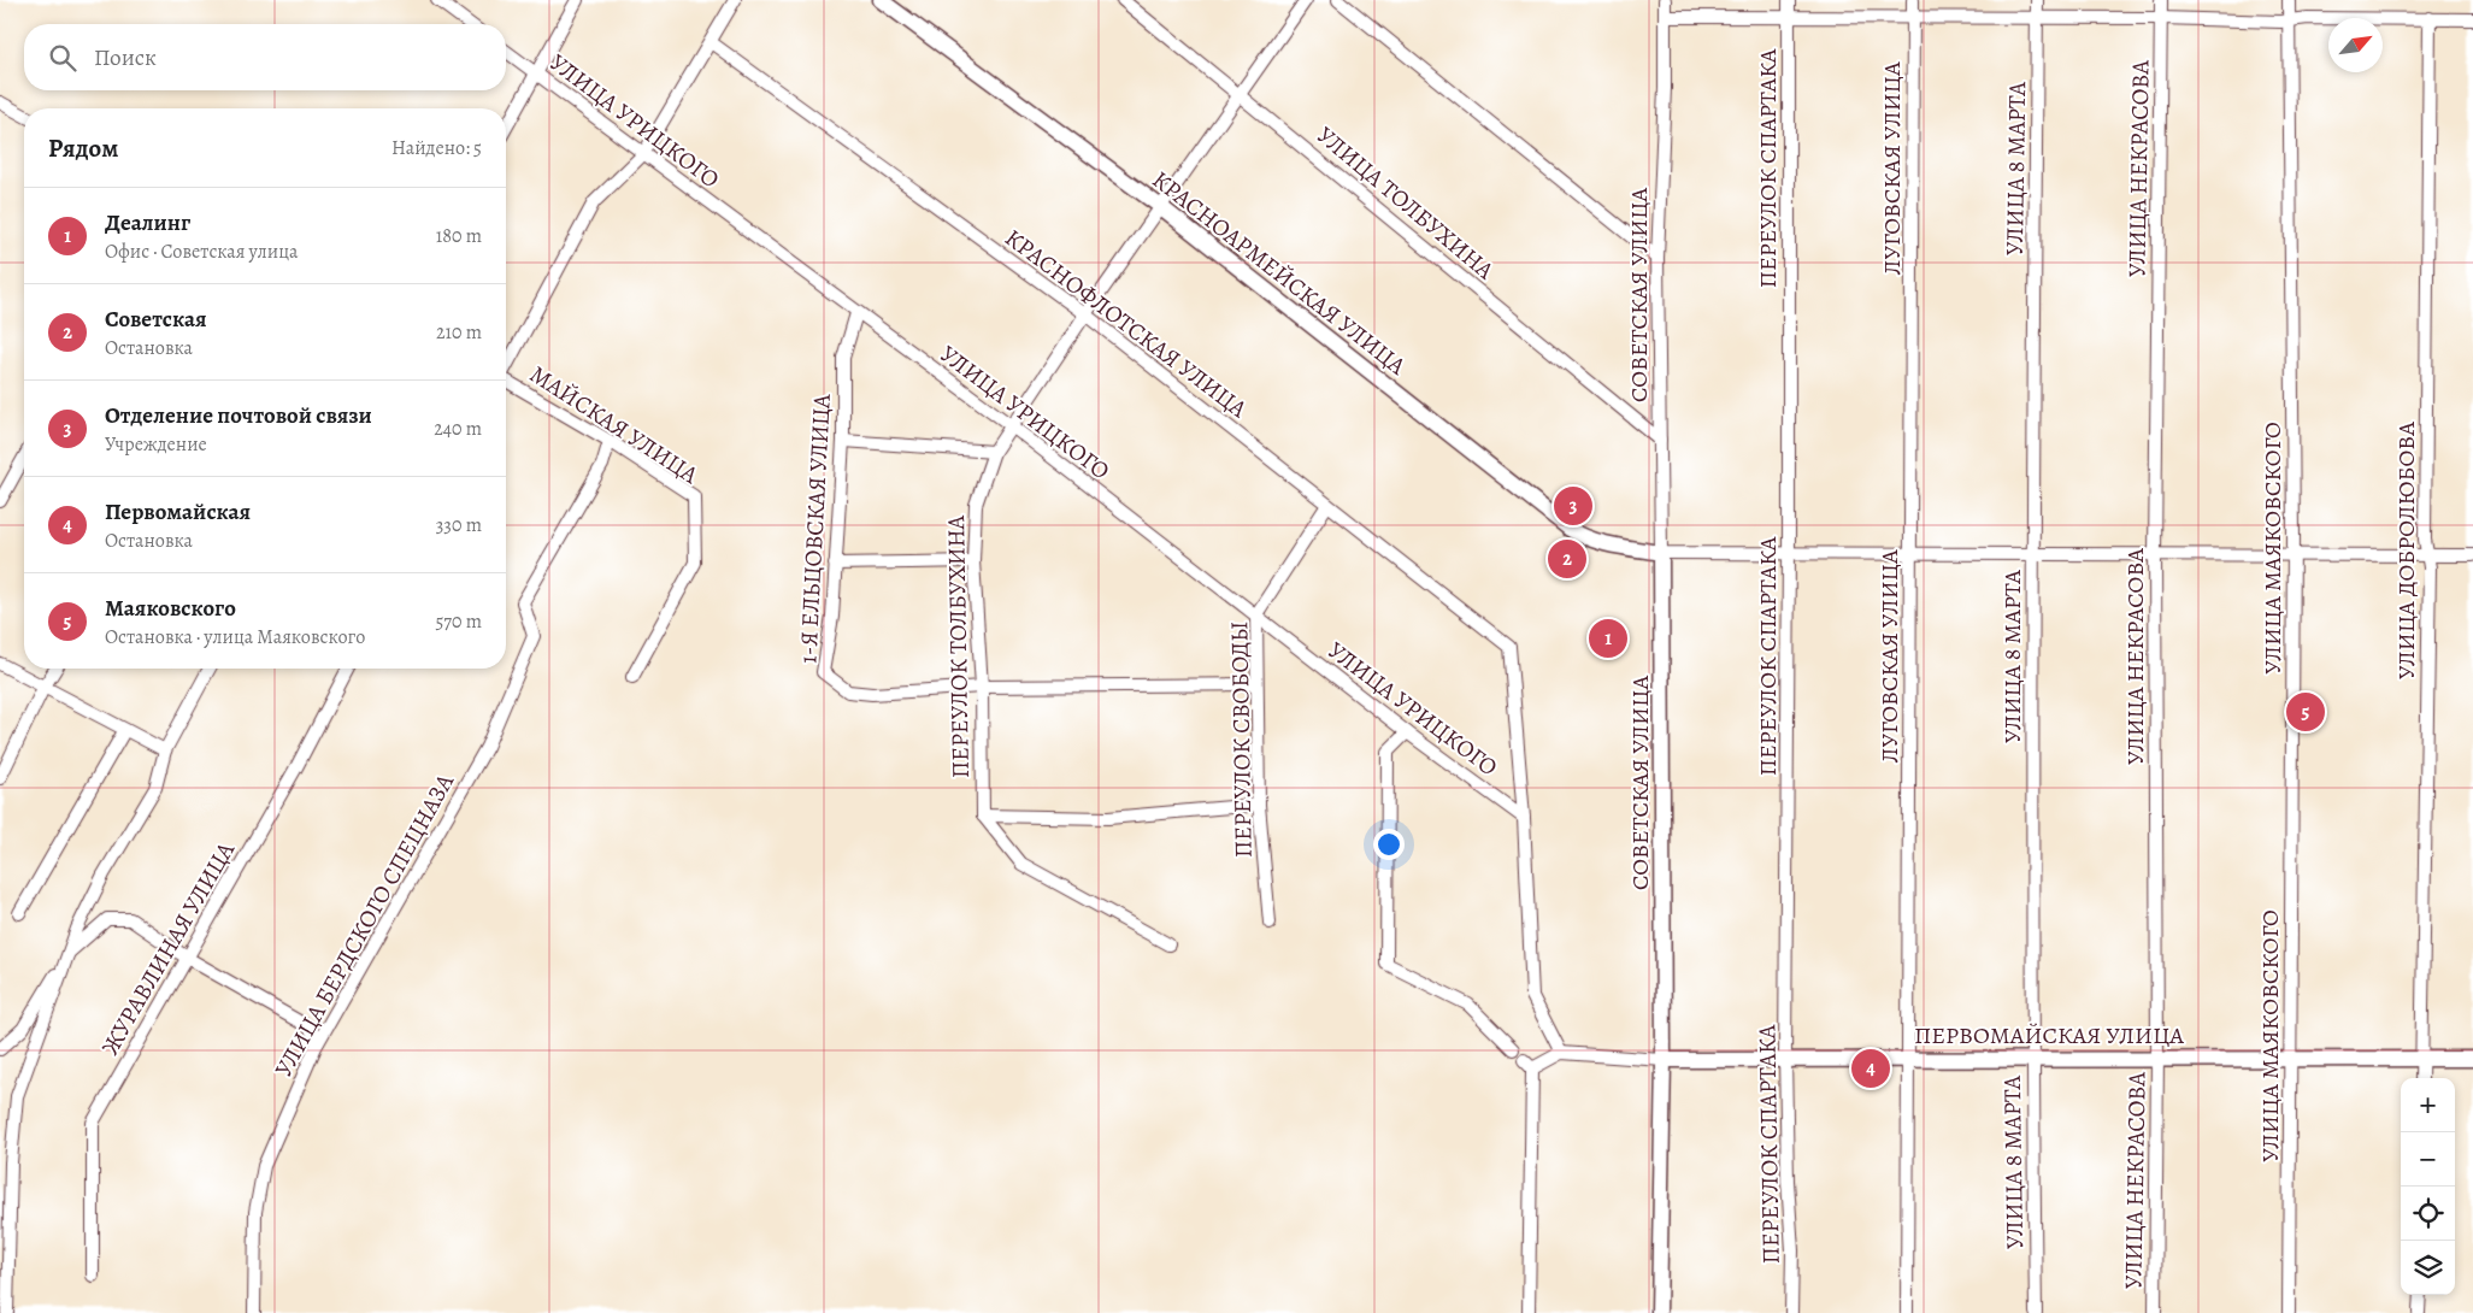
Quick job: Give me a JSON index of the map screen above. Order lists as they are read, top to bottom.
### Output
{
  "streets": {
    "street": [
      "УЛИЦА УРИЦКОГО",
      "ПЕРЕУЛОК СПАРТАКА",
      "ЛУГОВСКАЯ УЛИЦА",
      "УЛИЦА 8 МАРТА",
      "УЛИЦА НЕКРАСОВА",
      "УЛИЦА ТОЛБУХИНА",
      "КРАСНОАРМЕЙСКАЯ УЛИЦА",
      "СОВЕТСКАЯ УЛИЦА",
      "КРАСНОФЛОТСКАЯ УЛИЦА",
      "МАЙСКАЯ УЛИЦА",
      "1-Я ЕЛЬЦОВСКАЯ УЛИЦА",
      "УЛИЦА МАЯКОВСКОГО",
      "УЛИЦА ДОБРОЛЮБОВА",
      "ПЕРЕУЛОК ТОЛБУХИНА",
      "ПЕРЕУЛОК СВОБОДЫ",
      "УЛИЦА БЕРДСКОГО СПЕЦНАЗА",
      "ЖУРАВЛИНАЯ УЛИЦА",
      "ПЕРВОМАЙСКАЯ УЛИЦА"
    ]
  },
  "crossings": [
    ["УЛИЦА УРИЦКОГО", "КРАСНОФЛОТСКАЯ УЛИЦА"],
    ["УЛИЦА УРИЦКОГО", "1-Я ЕЛЬЦОВСКАЯ УЛИЦА"],
    ["УЛИЦА УРИЦКОГО", "ПЕРЕУЛОК ТОЛБУХИНА"],
    ["УЛИЦА УРИЦКОГО", "ПЕРЕУЛОК СВОБОДЫ"],
    ["ПЕРЕУЛОК СПАРТАКА", "ПЕРВОМАЙСКАЯ УЛИЦА"],
    ["ЛУГОВСКАЯ УЛИЦА", "ПЕРВОМАЙСКАЯ УЛИЦА"],
    ["УЛИЦА 8 МАРТА", "ПЕРВОМАЙСКАЯ УЛИЦА"],
    ["УЛИЦА НЕКРАСОВА", "ПЕРВОМАЙСКАЯ УЛИЦА"],
    ["УЛИЦА ТОЛБУХИНА", "СОВЕТСКАЯ УЛИЦА"],
    ["УЛИЦА ТОЛБУХИНА", "ПЕРЕУЛОК ТОЛБУХИНА"],
    ["КРАСНОАРМЕЙСКАЯ УЛИЦА", "СОВЕТСКАЯ УЛИЦА"],
    ["КРАСНОАРМЕЙСКАЯ УЛИЦА", "ПЕРЕУЛОК ТОЛБУХИНА"],
    ["СОВЕТСКАЯ УЛИЦА", "ПЕРВОМАЙСКАЯ УЛИЦА"],
    ["КРАСНОФЛОТСКАЯ УЛИЦА", "ПЕРЕУЛОК ТОЛБУХИНА"],
    ["КРАСНОФЛОТСКАЯ УЛИЦА", "ПЕРЕУЛОК СВОБОДЫ"],
    ["МАЙСКАЯ УЛИЦА", "УЛИЦА БЕРДСКОГО СПЕЦНАЗА"],
    ["1-Я ЕЛЬЦОВСКАЯ УЛИЦА", "ПЕРЕУЛОК ТОЛБУХИНА"],
    ["1-Я ЕЛЬЦОВСКАЯ УЛИЦА", "ПЕРЕУЛОК СВОБОДЫ"],
    ["УЛИЦА МАЯКОВСКОГО", "ПЕРВОМАЙСКАЯ УЛИЦА"],
    ["УЛИЦА ДОБРОЛЮБОВА", "ПЕРВОМАЙСКАЯ УЛИЦА"]
  ],
  "north": "top right",
  "page": {
    "search": "Поиск",
    "heading": ["Рядом", "Найдено: 5"],
    "list": [
      {
        "mark": "1",
        "name": "Деалинг",
        "note": "Офис · Советская улица",
        "value": "180 m"
      },
      {
        "mark": "2",
        "name": "Советская",
        "note": "Остановка",
        "value": "210 m"
      },
      {
        "mark": "3",
        "name": "Отделение почтовой связи",
        "note": "Учреждение",
        "value": "240 m"
      },
      {
        "mark": "4",
        "name": "Первомайская",
        "note": "Остановка",
        "value": "330 m"
      },
      {
        "mark": "5",
        "name": "Маяковского",
        "note": "Остановка · улица Маяковского",
        "value": "570 m"
      }
    ],
    "pins": [
      "3",
      "2",
      "1",
      "5",
      "4"
    ],
    "map_buttons": ["+", "−"]
  }
}
